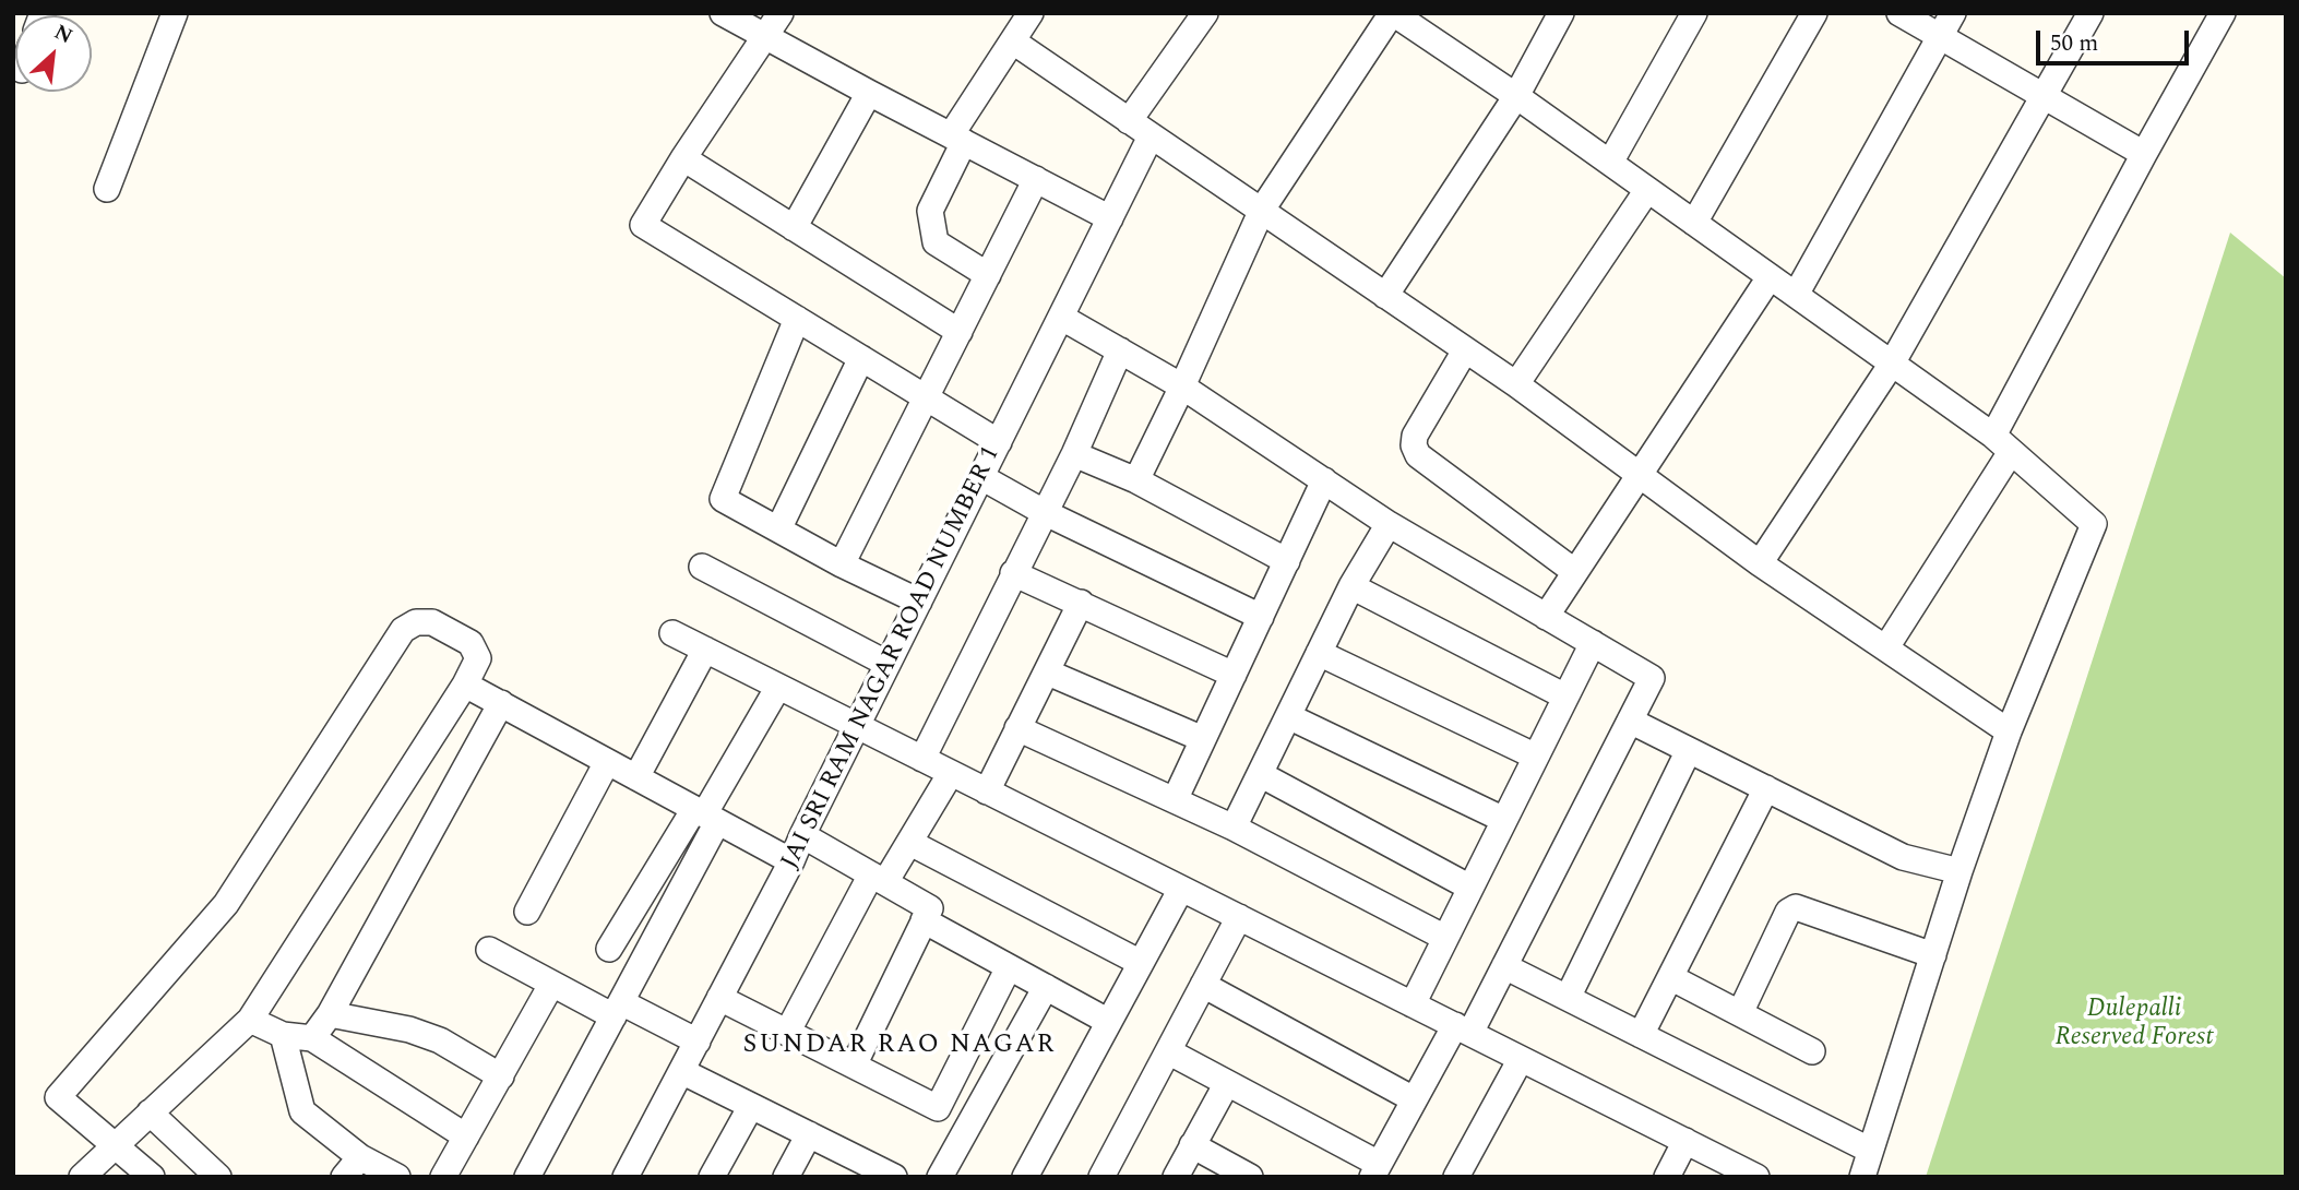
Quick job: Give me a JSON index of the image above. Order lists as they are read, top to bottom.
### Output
{
  "streets": {
    "street": ["JAI SRI RAM NAGAR ROAD NUMBER 1"]
  },
  "districts": ["SUNDAR RAO NAGAR"],
  "parks": ["Dulepalli Reserved Forest"],
  "scale_bar": "50 m",
  "north": "top right"
}
